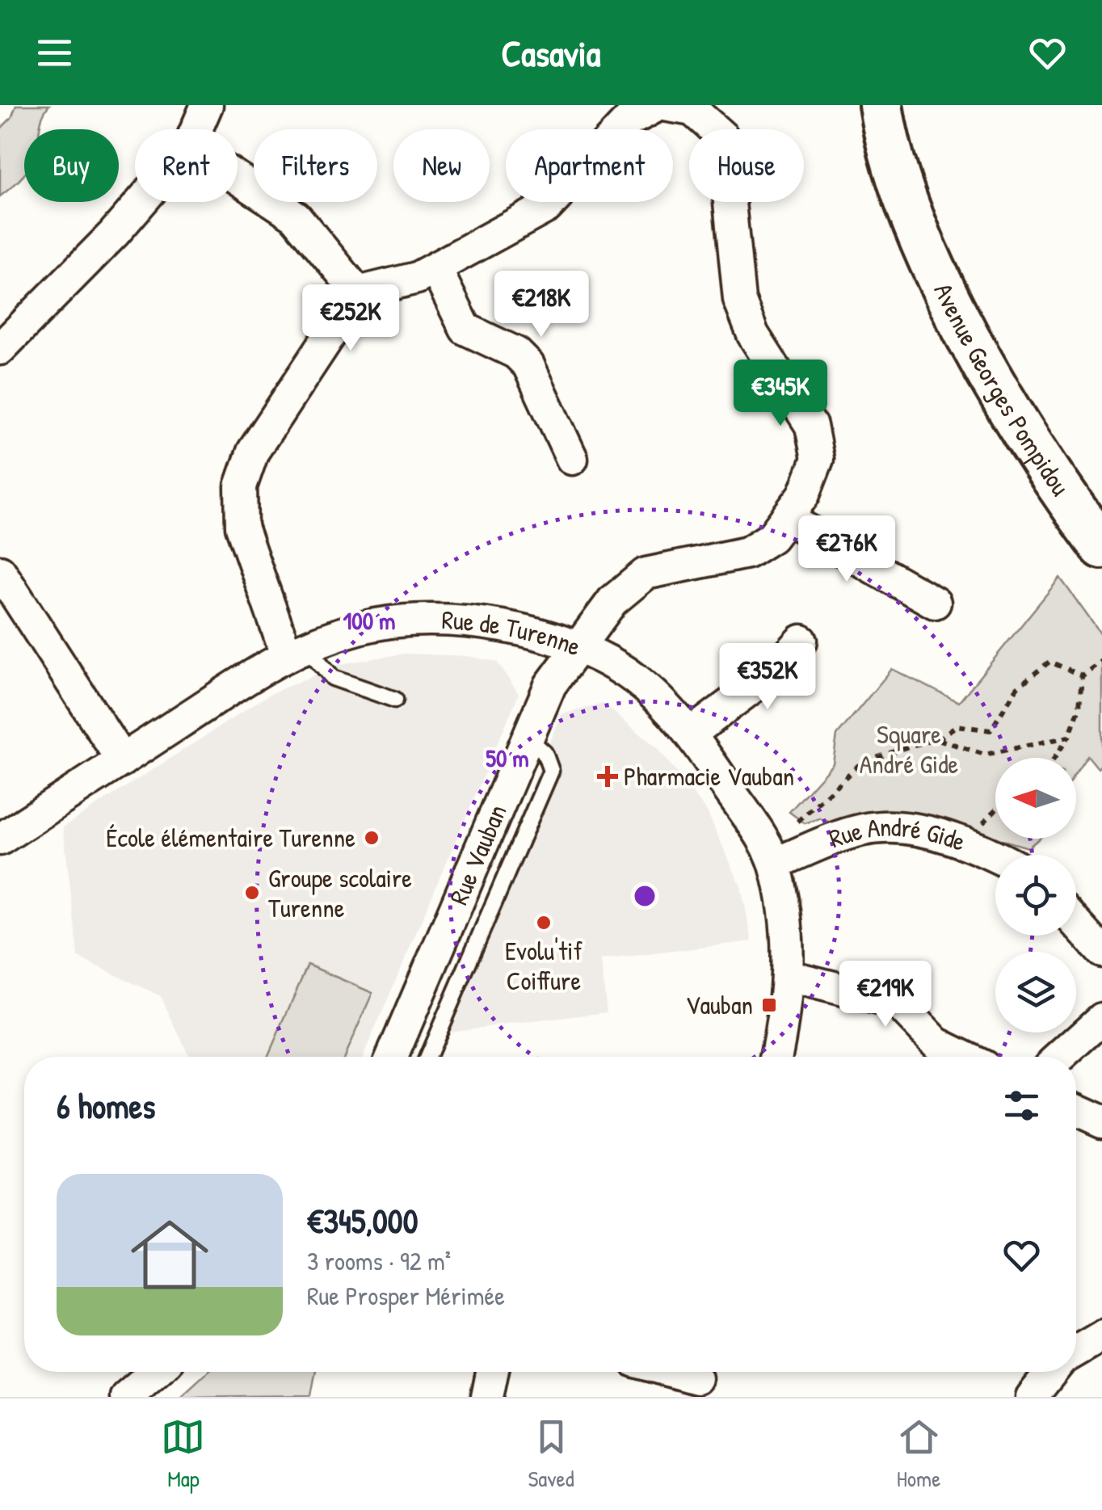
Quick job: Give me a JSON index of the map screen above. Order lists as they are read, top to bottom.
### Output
{
  "streets": {
    "main road": ["Avenue Georges Pompidou"],
    "street": ["Rue de Turenne", "Rue André Gide", "Rue Vauban"]
  },
  "crossings": [
    ["Rue de Turenne", "Rue André Gide"],
    ["Rue de Turenne", "Rue Vauban"]
  ],
  "parks": ["Square André Gide"],
  "places": {
    "health": ["Pharmacie Vauban"],
    "other": ["École élémentaire Turenne", "Groupe scolaire Turenne", "Evolu'tif Coiffure"],
    "transit": ["Vauban"]
  },
  "north": "left",
  "page": {
    "header": "Casavia",
    "chip": [
      "Buy",
      "Rent",
      "Filters",
      "New",
      "Apartment",
      "House"
    ],
    "price": [
      "€218K",
      "€252K",
      "€345K",
      "€276K",
      "€352K",
      "€219K"
    ],
    "heading": "6 homes",
    "list": [
      {
        "name": "€345,000",
        "note": "3 rooms · 92 m² · Rue Prosper Mérimée"
      }
    ],
    "tabs": ["Map", "Saved", "Home"]
  },
  "rings": ["100 m", "50 m"]
}
